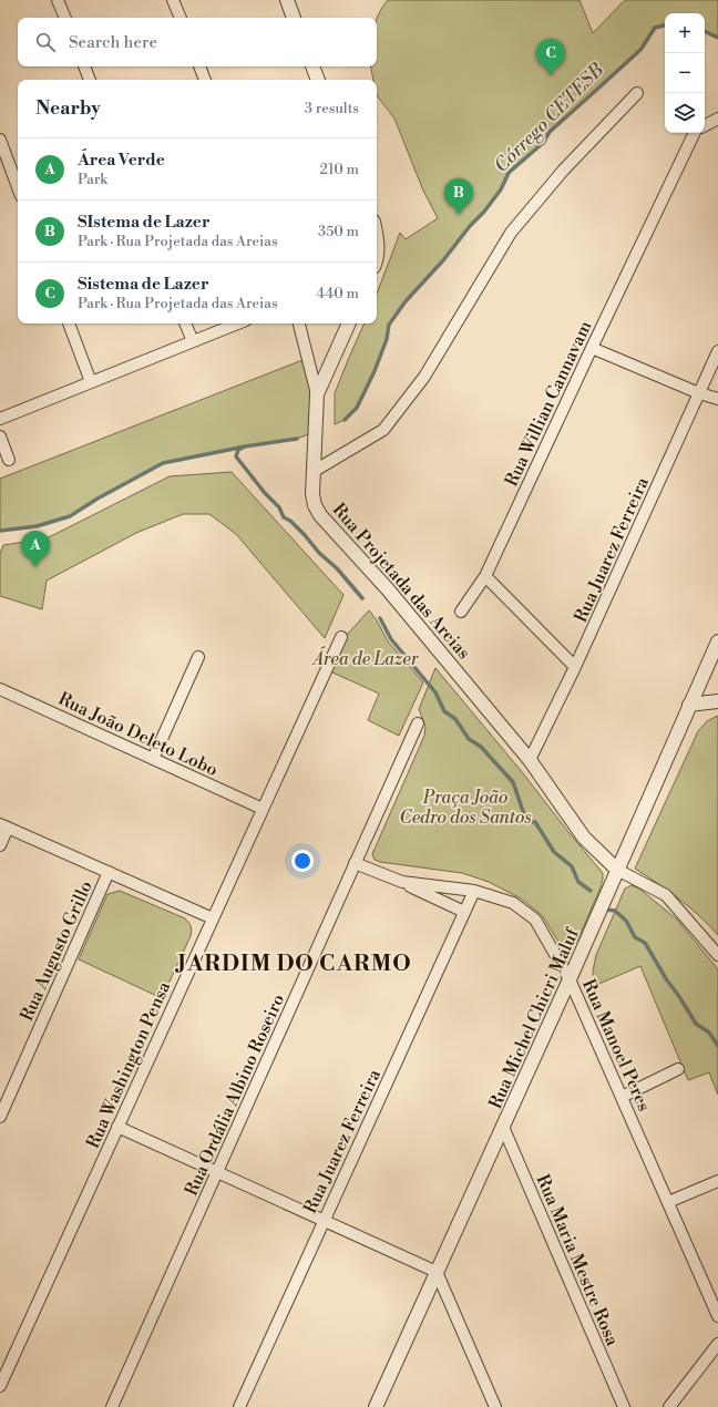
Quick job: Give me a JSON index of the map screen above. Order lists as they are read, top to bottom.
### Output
{
  "streets": {
    "street": [
      "Rua Willian Cannavam",
      "Rua Juarez Ferreira",
      "Rua Projetada das Areias",
      "Rua João Deleto Lobo",
      "Rua Augusto Grillo",
      "Rua Michel Chicri Maluf",
      "Rua Manoel Peres",
      "Rua Washington Pensa",
      "Rua Ordália Albino Roseiro",
      "Rua Maria Mestre Rosa"
    ]
  },
  "crossings": [
    ["Rua Juarez Ferreira", "Rua Projetada das Areias"],
    ["Rua Juarez Ferreira", "Rua Manoel Peres"],
    ["Rua Projetada das Areias", "Rua Michel Chicri Maluf"],
    ["Rua João Deleto Lobo", "Rua Washington Pensa"],
    ["Rua Michel Chicri Maluf", "Rua Manoel Peres"],
    ["Rua Michel Chicri Maluf", "Rua Maria Mestre Rosa"],
    ["Rua Manoel Peres", "Rua Ordália Albino Roseiro"]
  ],
  "districts": ["JARDIM DO CARMO"],
  "water": ["Córrego CETESB"],
  "parks": ["Área de Lazer", "Praça João Cedro dos Santos"],
  "page": {
    "map_buttons": ["+", "−"],
    "search": "Search here",
    "pins": ["C", "B", "A"],
    "heading": ["Nearby", "3 results"],
    "list": [
      {
        "mark": "A",
        "name": "Área Verde",
        "note": "Park",
        "value": "210 m"
      },
      {
        "mark": "B",
        "name": "SIstema de Lazer",
        "note": "Park · Rua Projetada das Areias",
        "value": "350 m"
      },
      {
        "mark": "C",
        "name": "Sistema de Lazer",
        "note": "Park · Rua Projetada das Areias",
        "value": "440 m"
      }
    ]
  }
}
